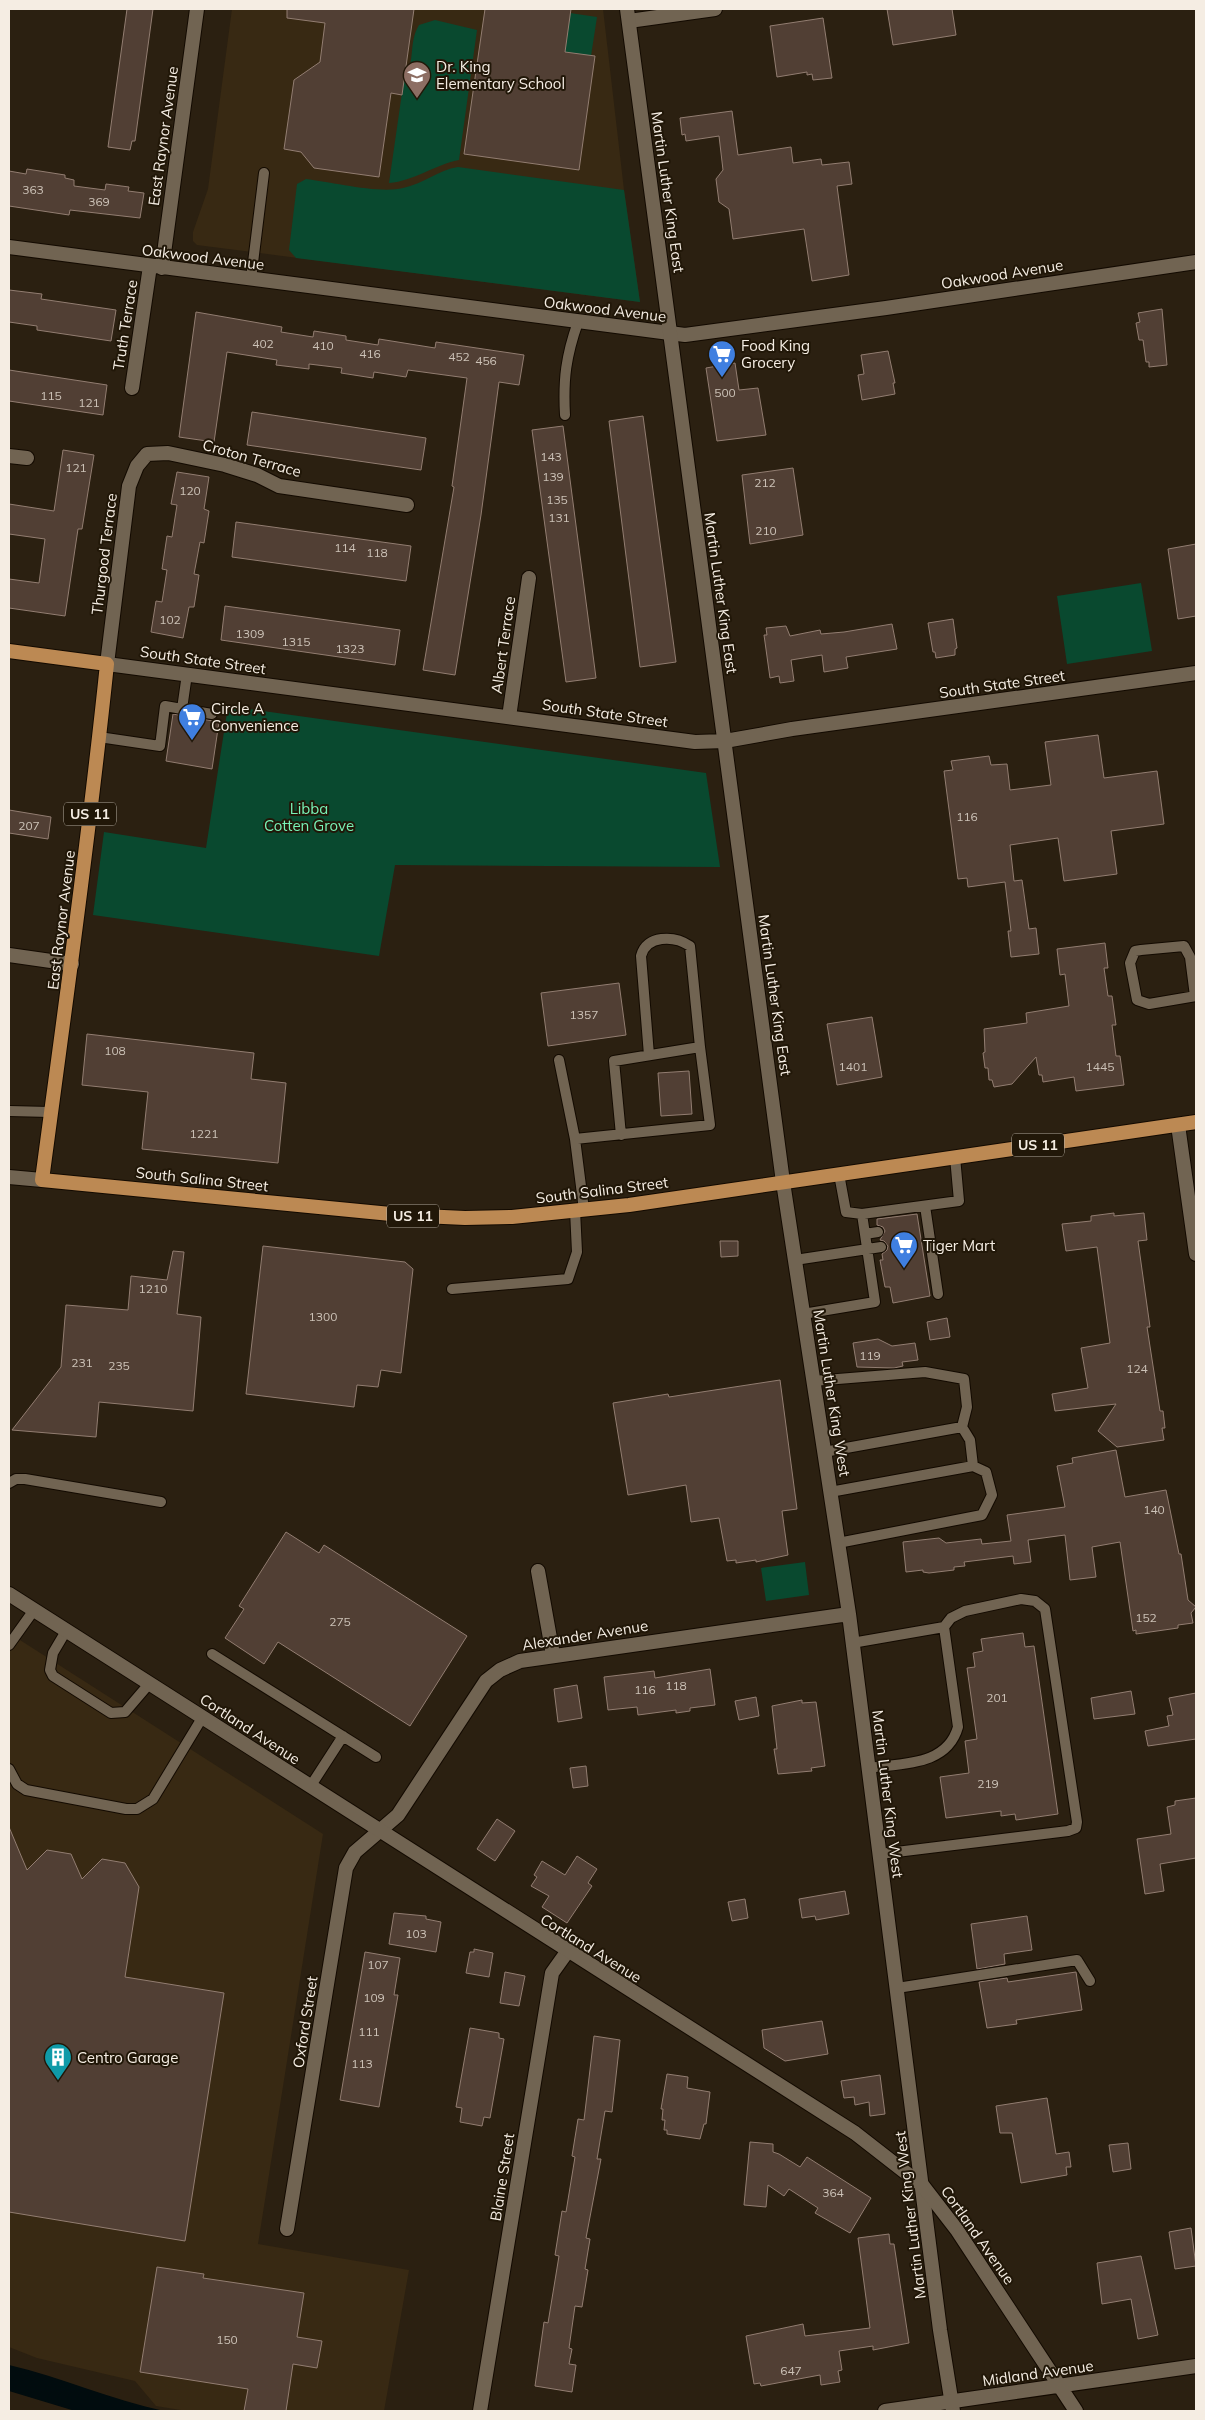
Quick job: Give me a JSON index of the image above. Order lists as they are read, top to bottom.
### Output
{
  "streets": {
    "main road": [
      "East Raynor Avenue",
      "South State Street",
      "US 11",
      "South Salina Street"
    ],
    "street": [
      "Martin Luther King East",
      "Oakwood Avenue",
      "Truth Terrace",
      "Croton Terrace",
      "Thurgood Terrace",
      "Albert Terrace",
      "Martin Luther King West",
      "Alexander Avenue",
      "Cortland Avenue",
      "Oxford Street",
      "Blaine Street",
      "Midland Avenue"
    ]
  },
  "crossings": [
    ["East Raynor Avenue", "Oakwood Avenue"],
    ["East Raynor Avenue", "Truth Terrace"],
    ["East Raynor Avenue", "Thurgood Terrace"],
    ["East Raynor Avenue", "South State Street"],
    ["East Raynor Avenue", "South Salina Street"],
    ["Martin Luther King East", "Oakwood Avenue"],
    ["Martin Luther King East", "South State Street"],
    ["Martin Luther King East", "South Salina Street"],
    ["Martin Luther King East", "Martin Luther King West"],
    ["Oakwood Avenue", "Truth Terrace"],
    ["Croton Terrace", "Thurgood Terrace"],
    ["Thurgood Terrace", "South State Street"],
    ["Albert Terrace", "South State Street"],
    ["South Salina Street", "Martin Luther King West"],
    ["Martin Luther King West", "Alexander Avenue"],
    ["Martin Luther King West", "Cortland Avenue"],
    ["Martin Luther King West", "Midland Avenue"],
    ["Alexander Avenue", "Cortland Avenue"],
    ["Alexander Avenue", "Oxford Street"],
    ["Cortland Avenue", "Oxford Street"],
    ["Cortland Avenue", "Blaine Street"],
    ["Cortland Avenue", "Midland Avenue"]
  ],
  "parks": ["Libba Cotten Grove"],
  "places": {
    "school or university": ["Dr. King Elementary School"],
    "supermarket": ["Food King Grocery", "Circle A Convenience", "Tiger Mart"],
    "building": ["Centro Garage"]
  },
  "house_numbers": [
    "363",
    "369",
    "402",
    "410",
    "416",
    "452",
    "456",
    "500",
    "115",
    "121",
    "143",
    "121",
    "139",
    "212",
    "120",
    "135",
    "131",
    "210",
    "114",
    "118",
    "102",
    "1309",
    "1315",
    "1323",
    "116",
    "207",
    "1357",
    "108",
    "1401",
    "1445",
    "1221",
    "1210",
    "1300",
    "119",
    "231",
    "235",
    "124",
    "140",
    "152",
    "275",
    "118",
    "116",
    "201",
    "219",
    "103",
    "107",
    "109",
    "111",
    "113",
    "364",
    "150",
    "647"
  ]
}
